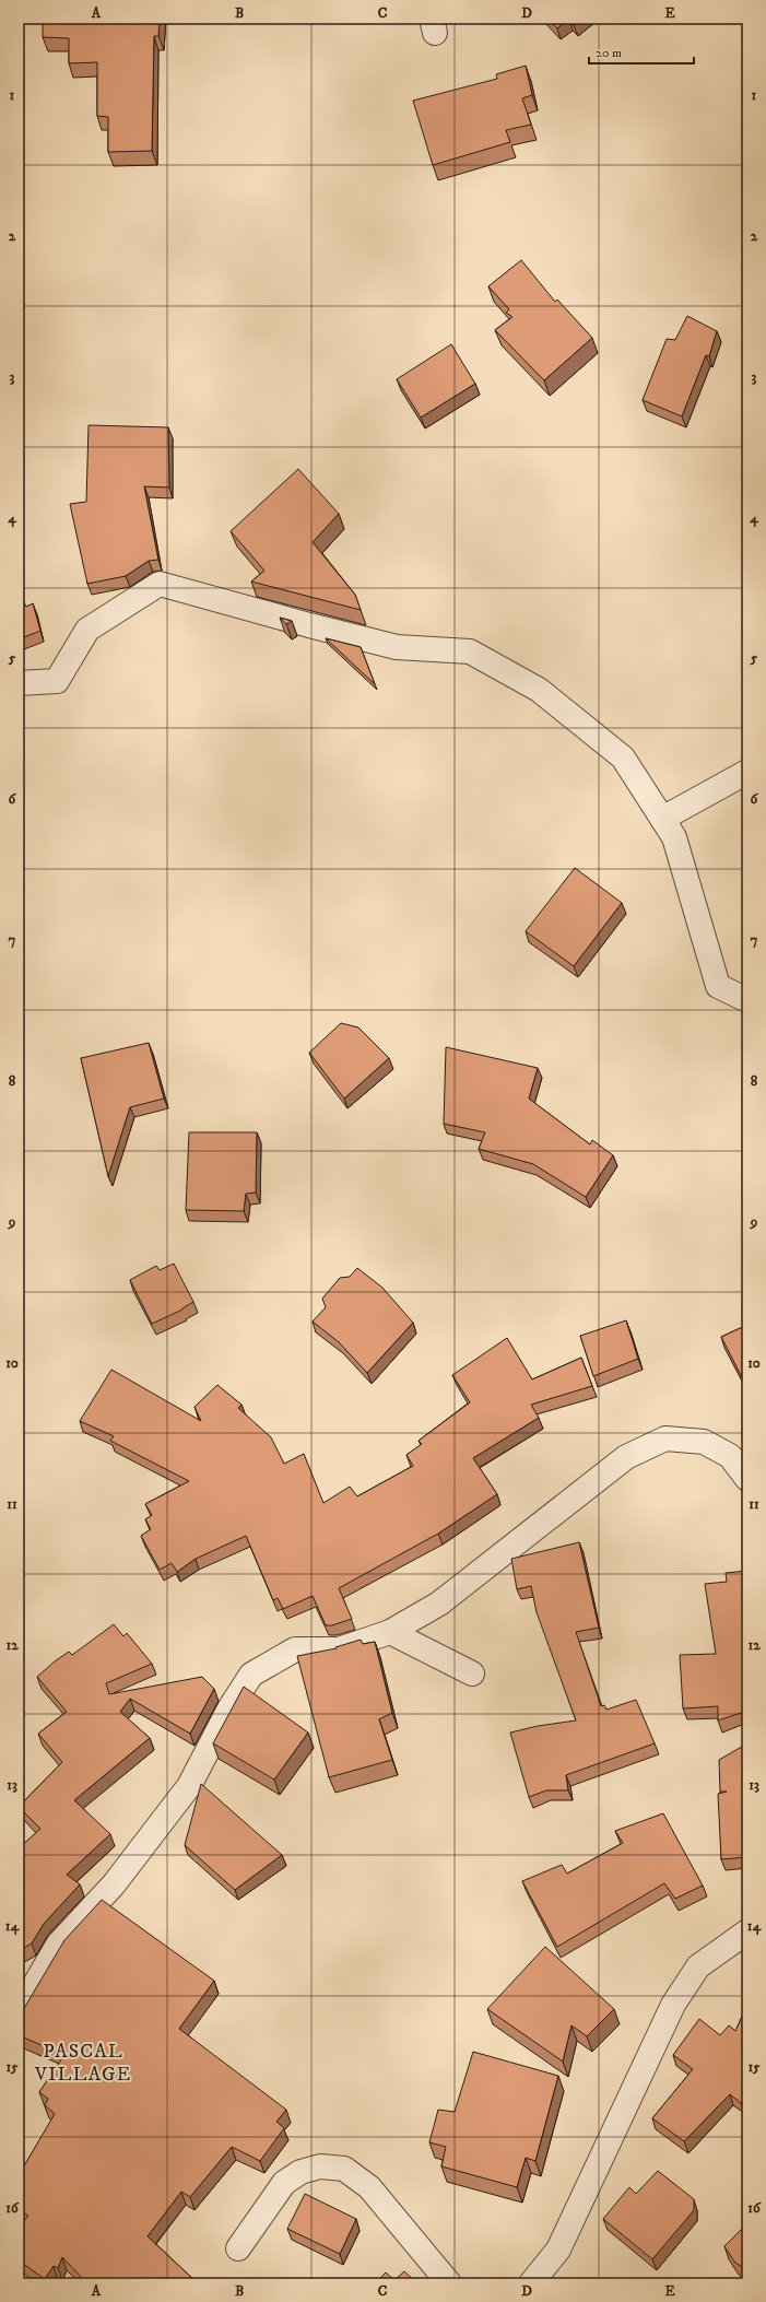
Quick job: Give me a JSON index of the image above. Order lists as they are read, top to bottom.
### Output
{
  "districts": ["PASCAL VILLAGE"],
  "scale_bar": "20 m",
  "grid": {
    "columns": [
      "A",
      "B",
      "C",
      "D",
      "E"
    ],
    "rows": [
      "1",
      "2",
      "3",
      "4",
      "5",
      "6",
      "7",
      "8",
      "9",
      "10",
      "11",
      "12",
      "13",
      "14",
      "15",
      "16"
    ]
  }
}
